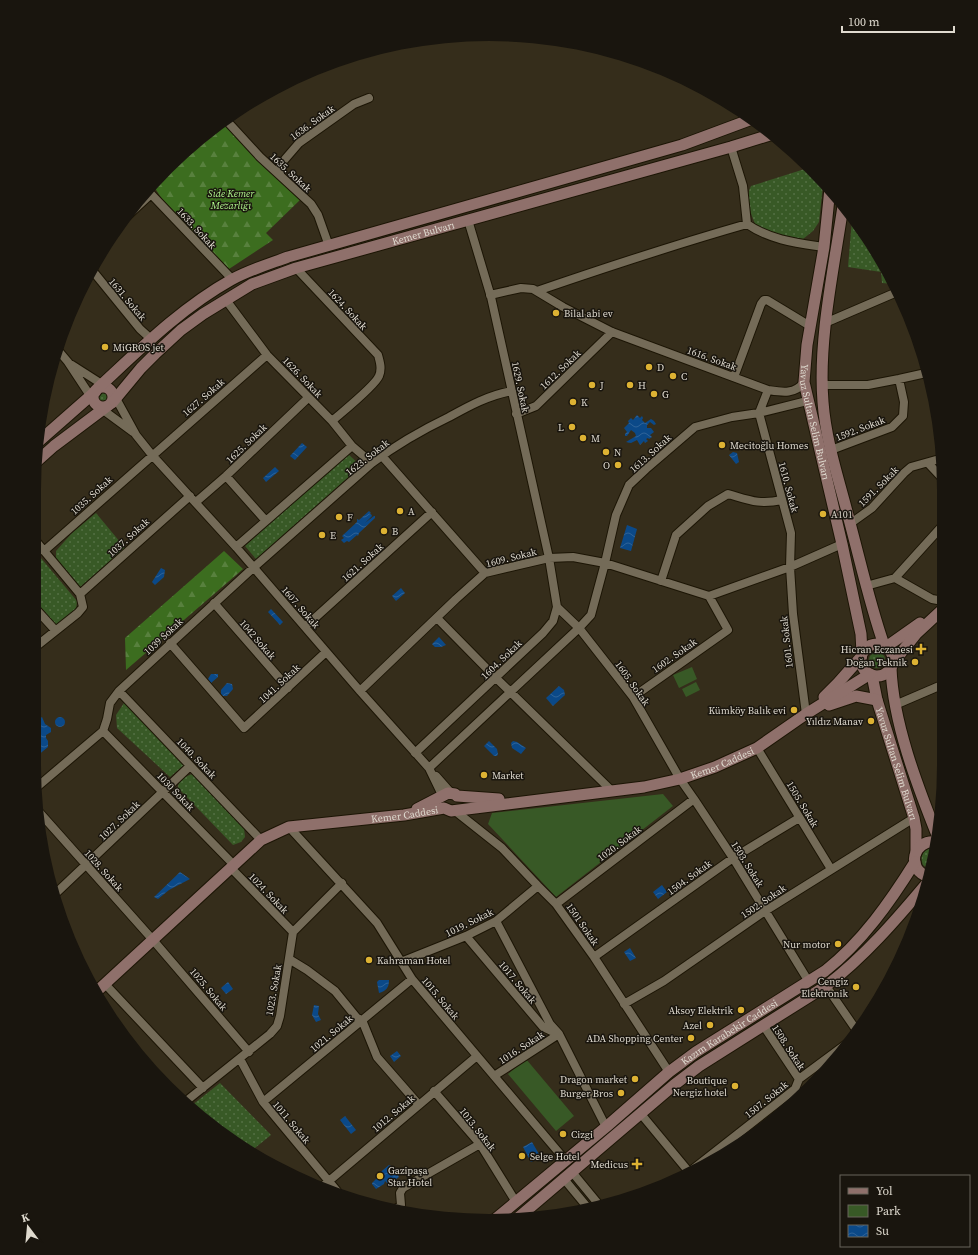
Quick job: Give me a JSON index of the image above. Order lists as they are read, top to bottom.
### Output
{
  "streets": {
    "main road": [
      "Kemer Bulvarı",
      "Yavuz Sultan Selim Bulvarı",
      "Kemer Caddesi",
      "Kazım Karabekir Caddesi"
    ],
    "street": [
      "1636. Sokak",
      "1635. Sokak",
      "1633. Sokak",
      "1631. Sokak",
      "1624. Sokak",
      "1616. Sokak",
      "1612. Sokak",
      "1626. Sokak",
      "1629. Sokak",
      "1627. Sokak",
      "1592. Sokak",
      "1625. Sokak",
      "1613. Sokak",
      "1623. Sokak",
      "1591. Sokak",
      "1610. Sokak",
      "1035. Sokak",
      "1037. Sokak",
      "1609. Sokak",
      "1621. Sokak",
      "1607. Sokak",
      "1039 Sokak",
      "1042 Sokak",
      "1601. Sokak",
      "1602. Sokak",
      "1604. Sokak",
      "1041. Sokak",
      "1605. Sokak",
      "1040. Sokak",
      "1030 Sokak",
      "1505. Sokak",
      "1027. Sokak",
      "1020. Sokak",
      "1503. Sokak",
      "1028. Sokak",
      "1504. Sokak",
      "1024. Sokak",
      "1502. Sokak",
      "1019. Sokak",
      "1501 Sokak",
      "1017. Sokak",
      "1025. Sokak",
      "1023. Sokak",
      "1015. Sokak",
      "1021. Sokak",
      "1016. Sokak",
      "1508. Sokak",
      "1507. Sokak",
      "1012. Sokak",
      "1011. Sokak",
      "1013. Sokak"
    ]
  },
  "crossings": [
    ["1636. Sokak", "1635. Sokak"],
    ["1635. Sokak", "Kemer Bulvarı"],
    ["1633. Sokak", "Kemer Bulvarı"],
    ["Kemer Bulvarı", "1631. Sokak"],
    ["Kemer Bulvarı", "1624. Sokak"],
    ["Kemer Bulvarı", "1626. Sokak"],
    ["Kemer Bulvarı", "1629. Sokak"],
    ["Kemer Bulvarı", "1607. Sokak"],
    ["1624. Sokak", "1626. Sokak"],
    ["1616. Sokak", "1612. Sokak"],
    ["1616. Sokak", "Yavuz Sultan Selim Bulvarı"],
    ["1612. Sokak", "1629. Sokak"],
    ["1626. Sokak", "1627. Sokak"],
    ["1626. Sokak", "1625. Sokak"],
    ["1626. Sokak", "1623. Sokak"],
    ["1629. Sokak", "1623. Sokak"],
    ["1629. Sokak", "1609. Sokak"],
    ["1627. Sokak", "1035. Sokak"],
    ["1627. Sokak", "1607. Sokak"],
    ["Yavuz Sultan Selim Bulvarı", "1592. Sokak"],
    ["Yavuz Sultan Selim Bulvarı", "1613. Sokak"],
    ["Yavuz Sultan Selim Bulvarı", "1591. Sokak"],
    ["Yavuz Sultan Selim Bulvarı", "Kemer Caddesi"],
    ["Yavuz Sultan Selim Bulvarı", "1502. Sokak"],
    ["Yavuz Sultan Selim Bulvarı", "Kazım Karabekir Caddesi"],
    ["1625. Sokak", "1037. Sokak"],
    ["1625. Sokak", "1607. Sokak"],
    ["1613. Sokak", "1610. Sokak"],
    ["1613. Sokak", "1609. Sokak"],
    ["1613. Sokak", "1607. Sokak"],
    ["1613. Sokak", "1605. Sokak"],
    ["1623. Sokak", "1607. Sokak"],
    ["1623. Sokak", "1039 Sokak"],
    ["1610. Sokak", "1601. Sokak"],
    ["1035. Sokak", "1607. Sokak"],
    ["1037. Sokak", "1607. Sokak"],
    ["1609. Sokak", "1607. Sokak"],
    ["1609. Sokak", "1602. Sokak"],
    ["1621. Sokak", "1607. Sokak"],
    ["1607. Sokak", "1039 Sokak"],
    ["1607. Sokak", "1604. Sokak"],
    ["1607. Sokak", "1041. Sokak"],
    ["1607. Sokak", "Kemer Caddesi"],
    ["1607. Sokak", "1501 Sokak"],
    ["1039 Sokak", "1042 Sokak"],
    ["1039 Sokak", "1041. Sokak"],
    ["1039 Sokak", "1040. Sokak"],
    ["1039 Sokak", "1030 Sokak"],
    ["1042 Sokak", "1041. Sokak"],
    ["1601. Sokak", "Kemer Caddesi"],
    ["1602. Sokak", "1605. Sokak"],
    ["1604. Sokak", "1605. Sokak"],
    ["1605. Sokak", "Kemer Caddesi"],
    ["1605. Sokak", "1503. Sokak"],
    ["1040. Sokak", "Kemer Caddesi"],
    ["1040. Sokak", "1027. Sokak"],
    ["Kemer Caddesi", "1030 Sokak"],
    ["Kemer Caddesi", "1505. Sokak"],
    ["Kemer Caddesi", "1503. Sokak"],
    ["Kemer Caddesi", "1028. Sokak"],
    ["Kemer Caddesi", "1024. Sokak"],
    ["Kemer Caddesi", "1501 Sokak"],
    ["Kemer Caddesi", "1025. Sokak"],
    ["Kemer Caddesi", "1015. Sokak"],
    ["1030 Sokak", "1027. Sokak"],
    ["1030 Sokak", "1024. Sokak"],
    ["1505. Sokak", "1504. Sokak"],
    ["1505. Sokak", "1502. Sokak"],
    ["1027. Sokak", "1028. Sokak"],
    ["1020. Sokak", "1503. Sokak"],
    ["1020. Sokak", "1501 Sokak"],
    ["1503. Sokak", "1504. Sokak"],
    ["1503. Sokak", "1502. Sokak"],
    ["1503. Sokak", "Kazım Karabekir Caddesi"],
    ["1028. Sokak", "1025. Sokak"],
    ["1504. Sokak", "1501 Sokak"],
    ["1024. Sokak", "1023. Sokak"],
    ["1502. Sokak", "1501 Sokak"],
    ["1019. Sokak", "1501 Sokak"],
    ["1019. Sokak", "1017. Sokak"],
    ["1019. Sokak", "1015. Sokak"],
    ["1501 Sokak", "Kazım Karabekir Caddesi"],
    ["1017. Sokak", "Kazım Karabekir Caddesi"],
    ["1017. Sokak", "1016. Sokak"],
    ["1025. Sokak", "1023. Sokak"],
    ["1023. Sokak", "1011. Sokak"],
    ["1015. Sokak", "Kazım Karabekir Caddesi"],
    ["1015. Sokak", "1021. Sokak"],
    ["1015. Sokak", "1016. Sokak"],
    ["1015. Sokak", "1012. Sokak"],
    ["Kazım Karabekir Caddesi", "1508. Sokak"],
    ["Kazım Karabekir Caddesi", "1013. Sokak"],
    ["1021. Sokak", "1011. Sokak"],
    ["1508. Sokak", "1507. Sokak"],
    ["1012. Sokak", "1011. Sokak"],
    ["1012. Sokak", "1013. Sokak"]
  ],
  "parks": ["Side Kemer Mezarlığı"],
  "places": {
    "other": [
      "Bilal abi ev",
      "MiGROS jet",
      "D",
      "C",
      "J",
      "H",
      "G",
      "K",
      "L",
      "M",
      "Mecitoğlu Homes",
      "N",
      "O",
      "A",
      "A101",
      "F",
      "B",
      "E",
      "Doğan Teknik",
      "Kümköy Balık evi",
      "Yıldız Manav",
      "Market",
      "Nur motor",
      "Kahraman Hotel",
      "Cengiz Elektronik",
      "Aksoy Elektrik",
      "Azel",
      "ADA Shopping Center",
      "Dragon market",
      "Boutique Nergiz hotel",
      "Burger Bros",
      "Cizgi",
      "Selge Hotel",
      "Gazipaşa Star Hotel"
    ],
    "health": ["Hicran Eczanesi", "Medicus"]
  },
  "legend": ["Yol", "Park", "Su"],
  "scale_bar": "100 m",
  "north": "top"
}
